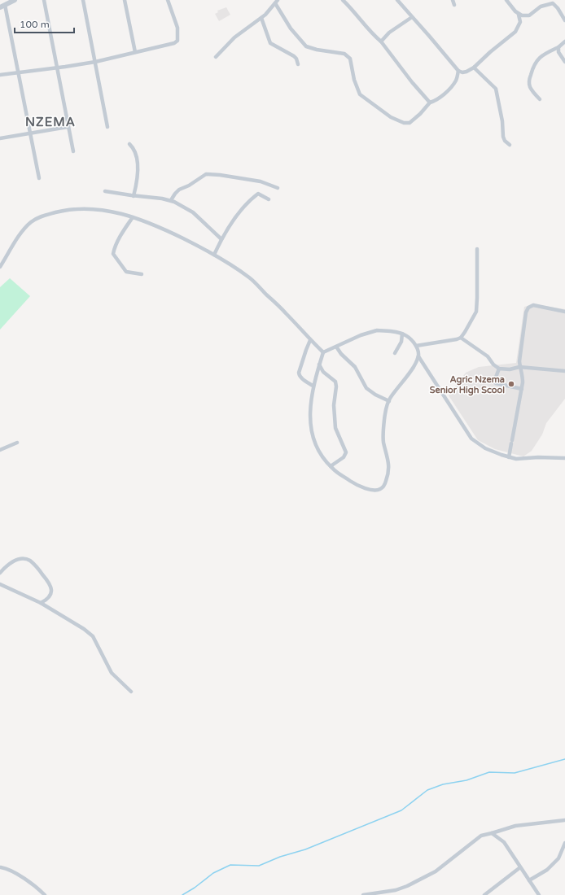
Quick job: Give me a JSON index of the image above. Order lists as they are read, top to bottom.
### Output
{
  "districts": ["NZEMA"],
  "places": ["Agric Nzema Senior High Scool"],
  "scale_bar": "100 m"
}
